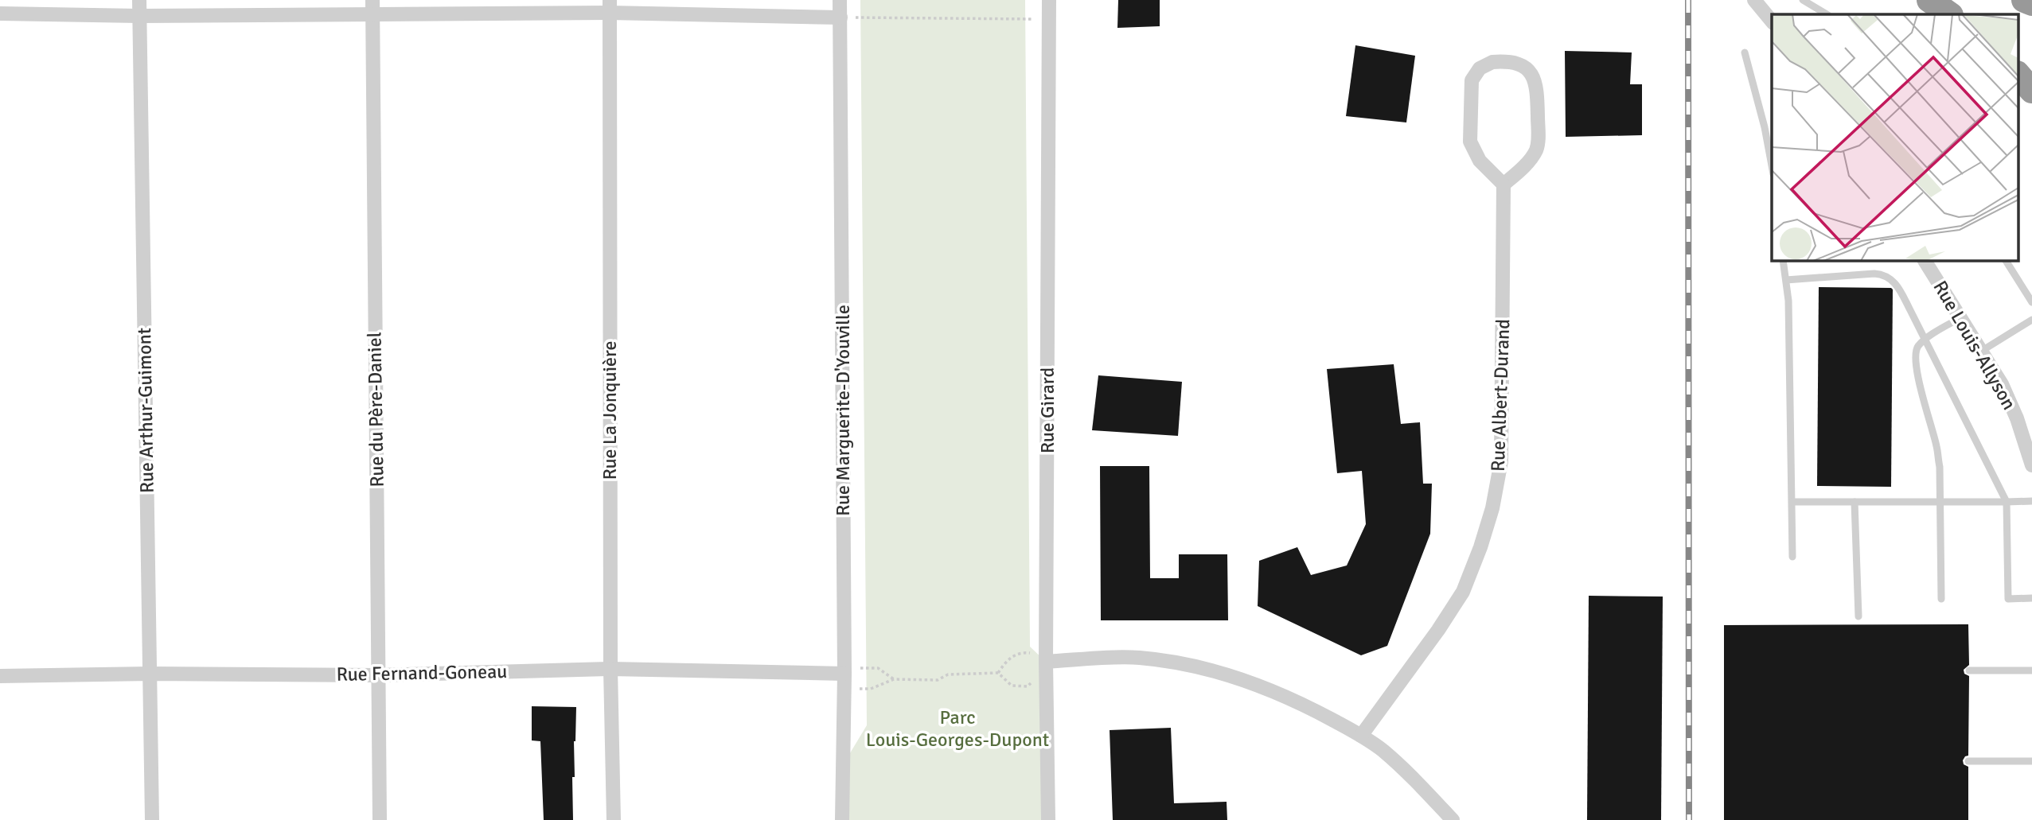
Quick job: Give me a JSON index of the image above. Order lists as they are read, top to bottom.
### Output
{
  "streets": {
    "street": [
      "Rue Louis-Allyson",
      "Rue Albert-Durand",
      "Rue du Père-Daniel",
      "Rue Arthur-Guimont",
      "Rue La Jonquière",
      "Rue Marguerite-D'Youville",
      "Rue Girard",
      "Rue Fernand-Goneau"
    ]
  },
  "crossings": [
    ["Rue du Père-Daniel", "Rue Fernand-Goneau"],
    ["Rue Arthur-Guimont", "Rue Fernand-Goneau"],
    ["Rue La Jonquière", "Rue Fernand-Goneau"],
    ["Rue Marguerite-D'Youville", "Rue Fernand-Goneau"]
  ],
  "parks": ["Parc Louis-Georges-Dupont"]
}
